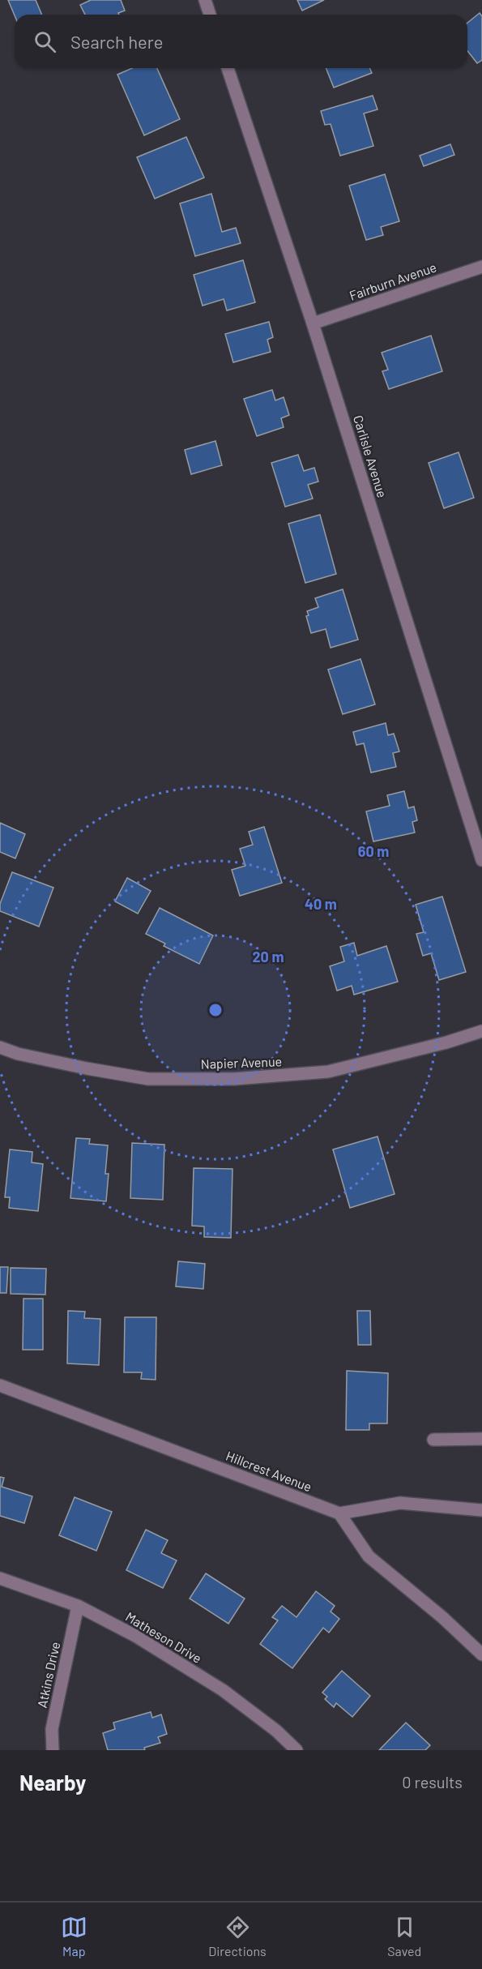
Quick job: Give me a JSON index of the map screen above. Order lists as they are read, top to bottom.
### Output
{
  "streets": {
    "street": [
      "Fairburn Avenue",
      "Carlisle Avenue",
      "Napier Avenue",
      "Hillcrest Avenue",
      "Matheson Drive",
      "Atkins Drive"
    ]
  },
  "crossings": [
    ["Fairburn Avenue", "Carlisle Avenue"],
    ["Matheson Drive", "Atkins Drive"]
  ],
  "page": {
    "search": "Search here",
    "heading": ["Nearby", "0 results"],
    "nav": ["Map", "Directions", "Saved"]
  },
  "rings": ["60 m", "40 m", "20 m"]
}
